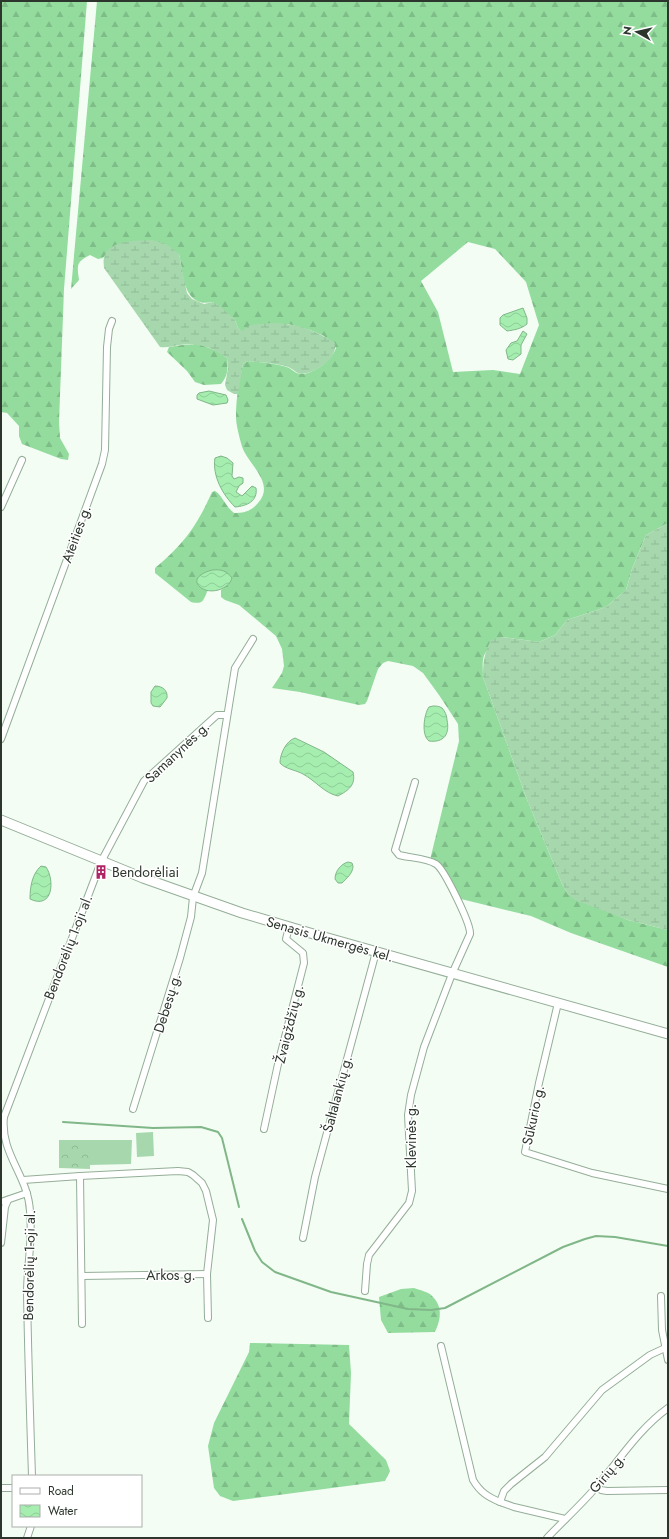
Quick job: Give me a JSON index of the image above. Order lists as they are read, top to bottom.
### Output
{
  "streets": {
    "main road": ["Senasis Ukmergės kel."],
    "street": [
      "Ateities g.",
      "Samanynės g.",
      "Bendorėlių 1-oji al.",
      "Debesų g.",
      "Žvaigždžių g.",
      "Šaltalankių g.",
      "Sūkurio g.",
      "Klevinės g.",
      "Arkos g.",
      "Girių g."
    ]
  },
  "crossings": [
    ["Samanynės g.", "Senasis Ukmergės kel."],
    ["Samanynės g.", "Bendorėlių 1-oji al."],
    ["Samanynės g.", "Debesų g."],
    ["Senasis Ukmergės kel.", "Bendorėlių 1-oji al."],
    ["Senasis Ukmergės kel.", "Debesų g."],
    ["Senasis Ukmergės kel.", "Žvaigždžių g."],
    ["Senasis Ukmergės kel.", "Šaltalankių g."],
    ["Senasis Ukmergės kel.", "Sūkurio g."],
    ["Senasis Ukmergės kel.", "Klevinės g."],
    ["Bendorėlių 1-oji al.", "Arkos g."]
  ],
  "places": {
    "building": ["Bendorėliai"]
  },
  "legend": ["Road", "Water"],
  "north": "left"
}
